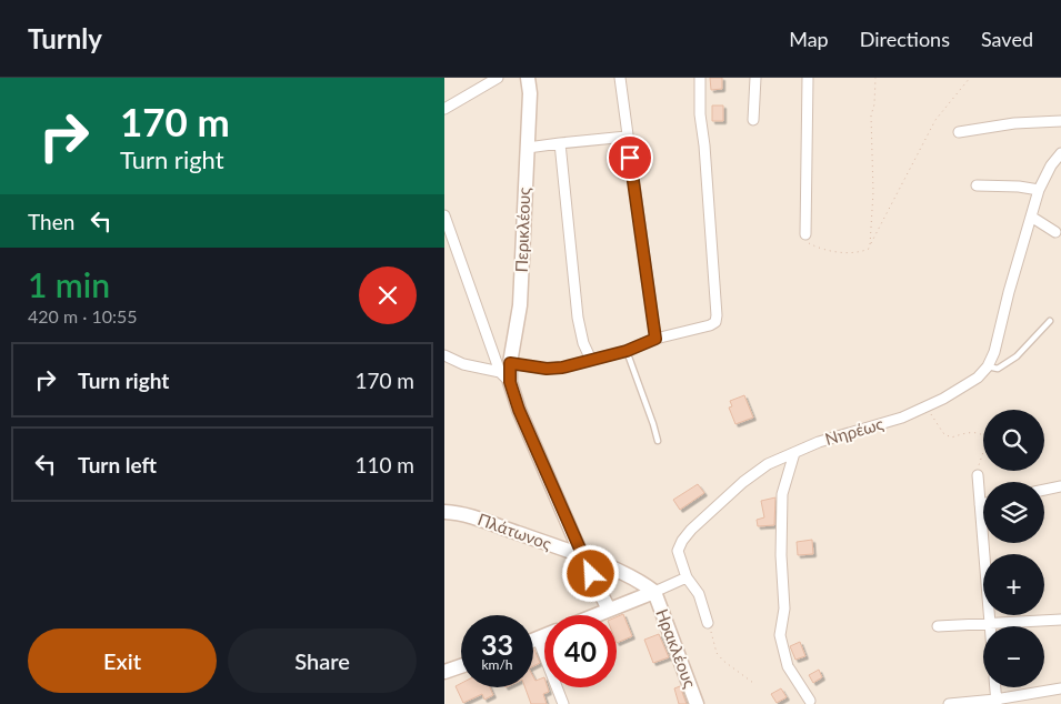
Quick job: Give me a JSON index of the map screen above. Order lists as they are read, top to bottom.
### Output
{
  "streets": {
    "main road": ["Περικλέους", "Πλάτωνος", "Ηρακλέους"],
    "street": ["Νηρέως"]
  },
  "crossings": [
    ["Πλάτωνος", "Ηρακλέους"]
  ],
  "page": {
    "header": "Turnly",
    "nav": ["Map", "Directions", "Saved"],
    "turn": ["170 m", "Turn right"],
    "then": "Then",
    "heading": ["1 min", "420 m · 10:55"],
    "list": [
      {
        "name": "Turn right",
        "value": "170 m"
      },
      {
        "name": "Turn left",
        "value": "110 m"
      }
    ],
    "map_buttons": ["+", "−"],
    "speed": "33 km/h",
    "limit": "40",
    "buttons": ["Exit", "Share"]
  }
}
